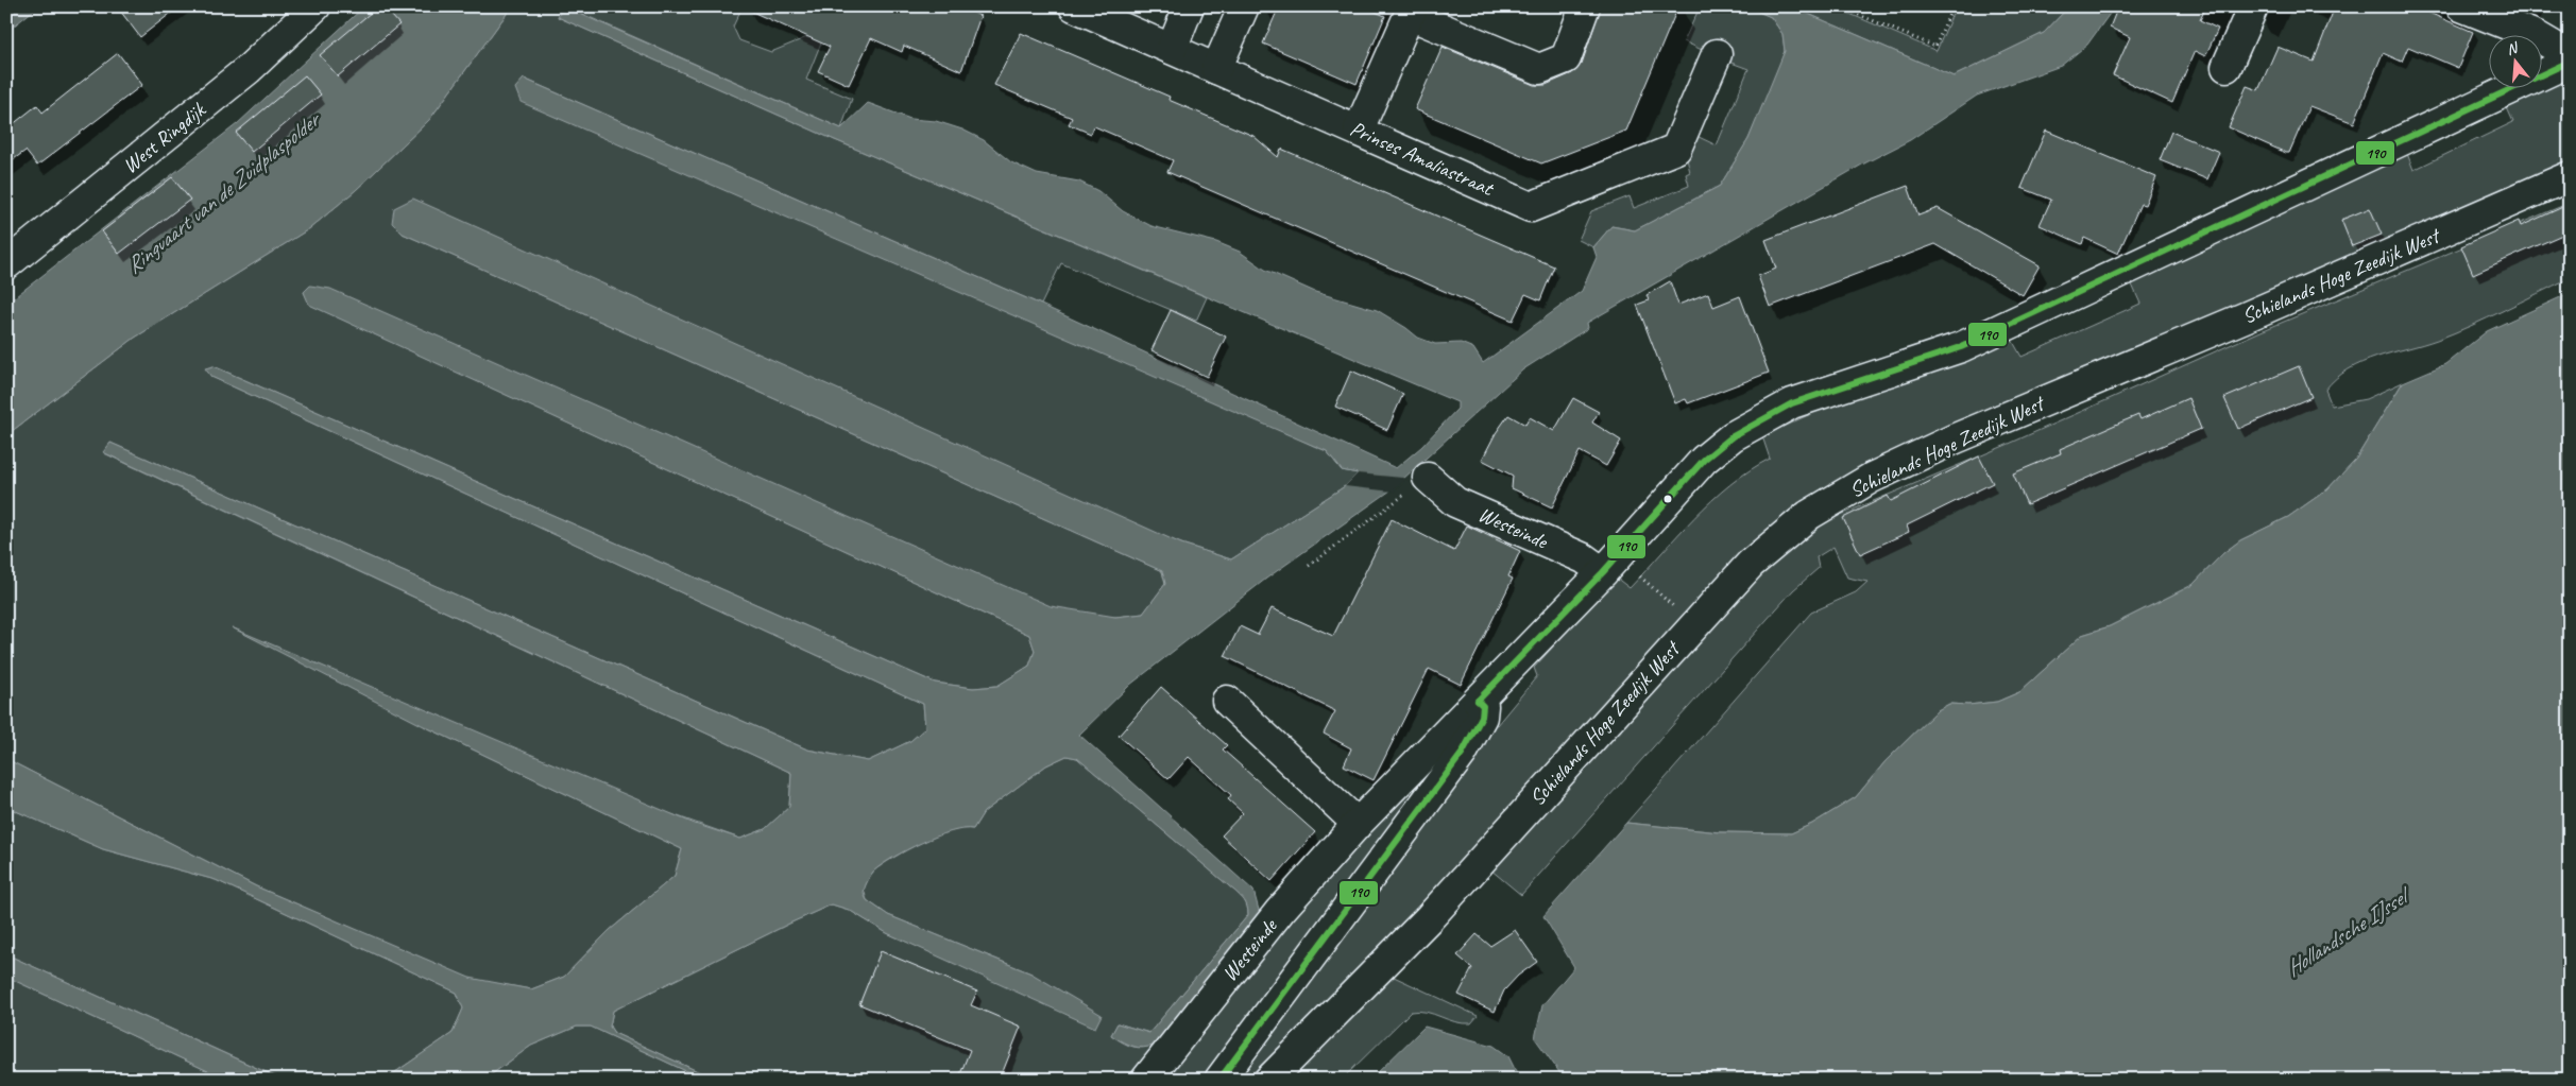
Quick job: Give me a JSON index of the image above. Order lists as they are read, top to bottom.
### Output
{
  "streets": {
    "street": [
      "West Ringdijk",
      "Prinses Amaliastraat",
      "Schielands Hoge Zeedijk West",
      "Westeinde"
    ]
  },
  "water": ["Ringvaart van de Zuidplaspolder", "Hollandsche IJssel"],
  "lines": ["transit line 190"],
  "north": "top"
}
